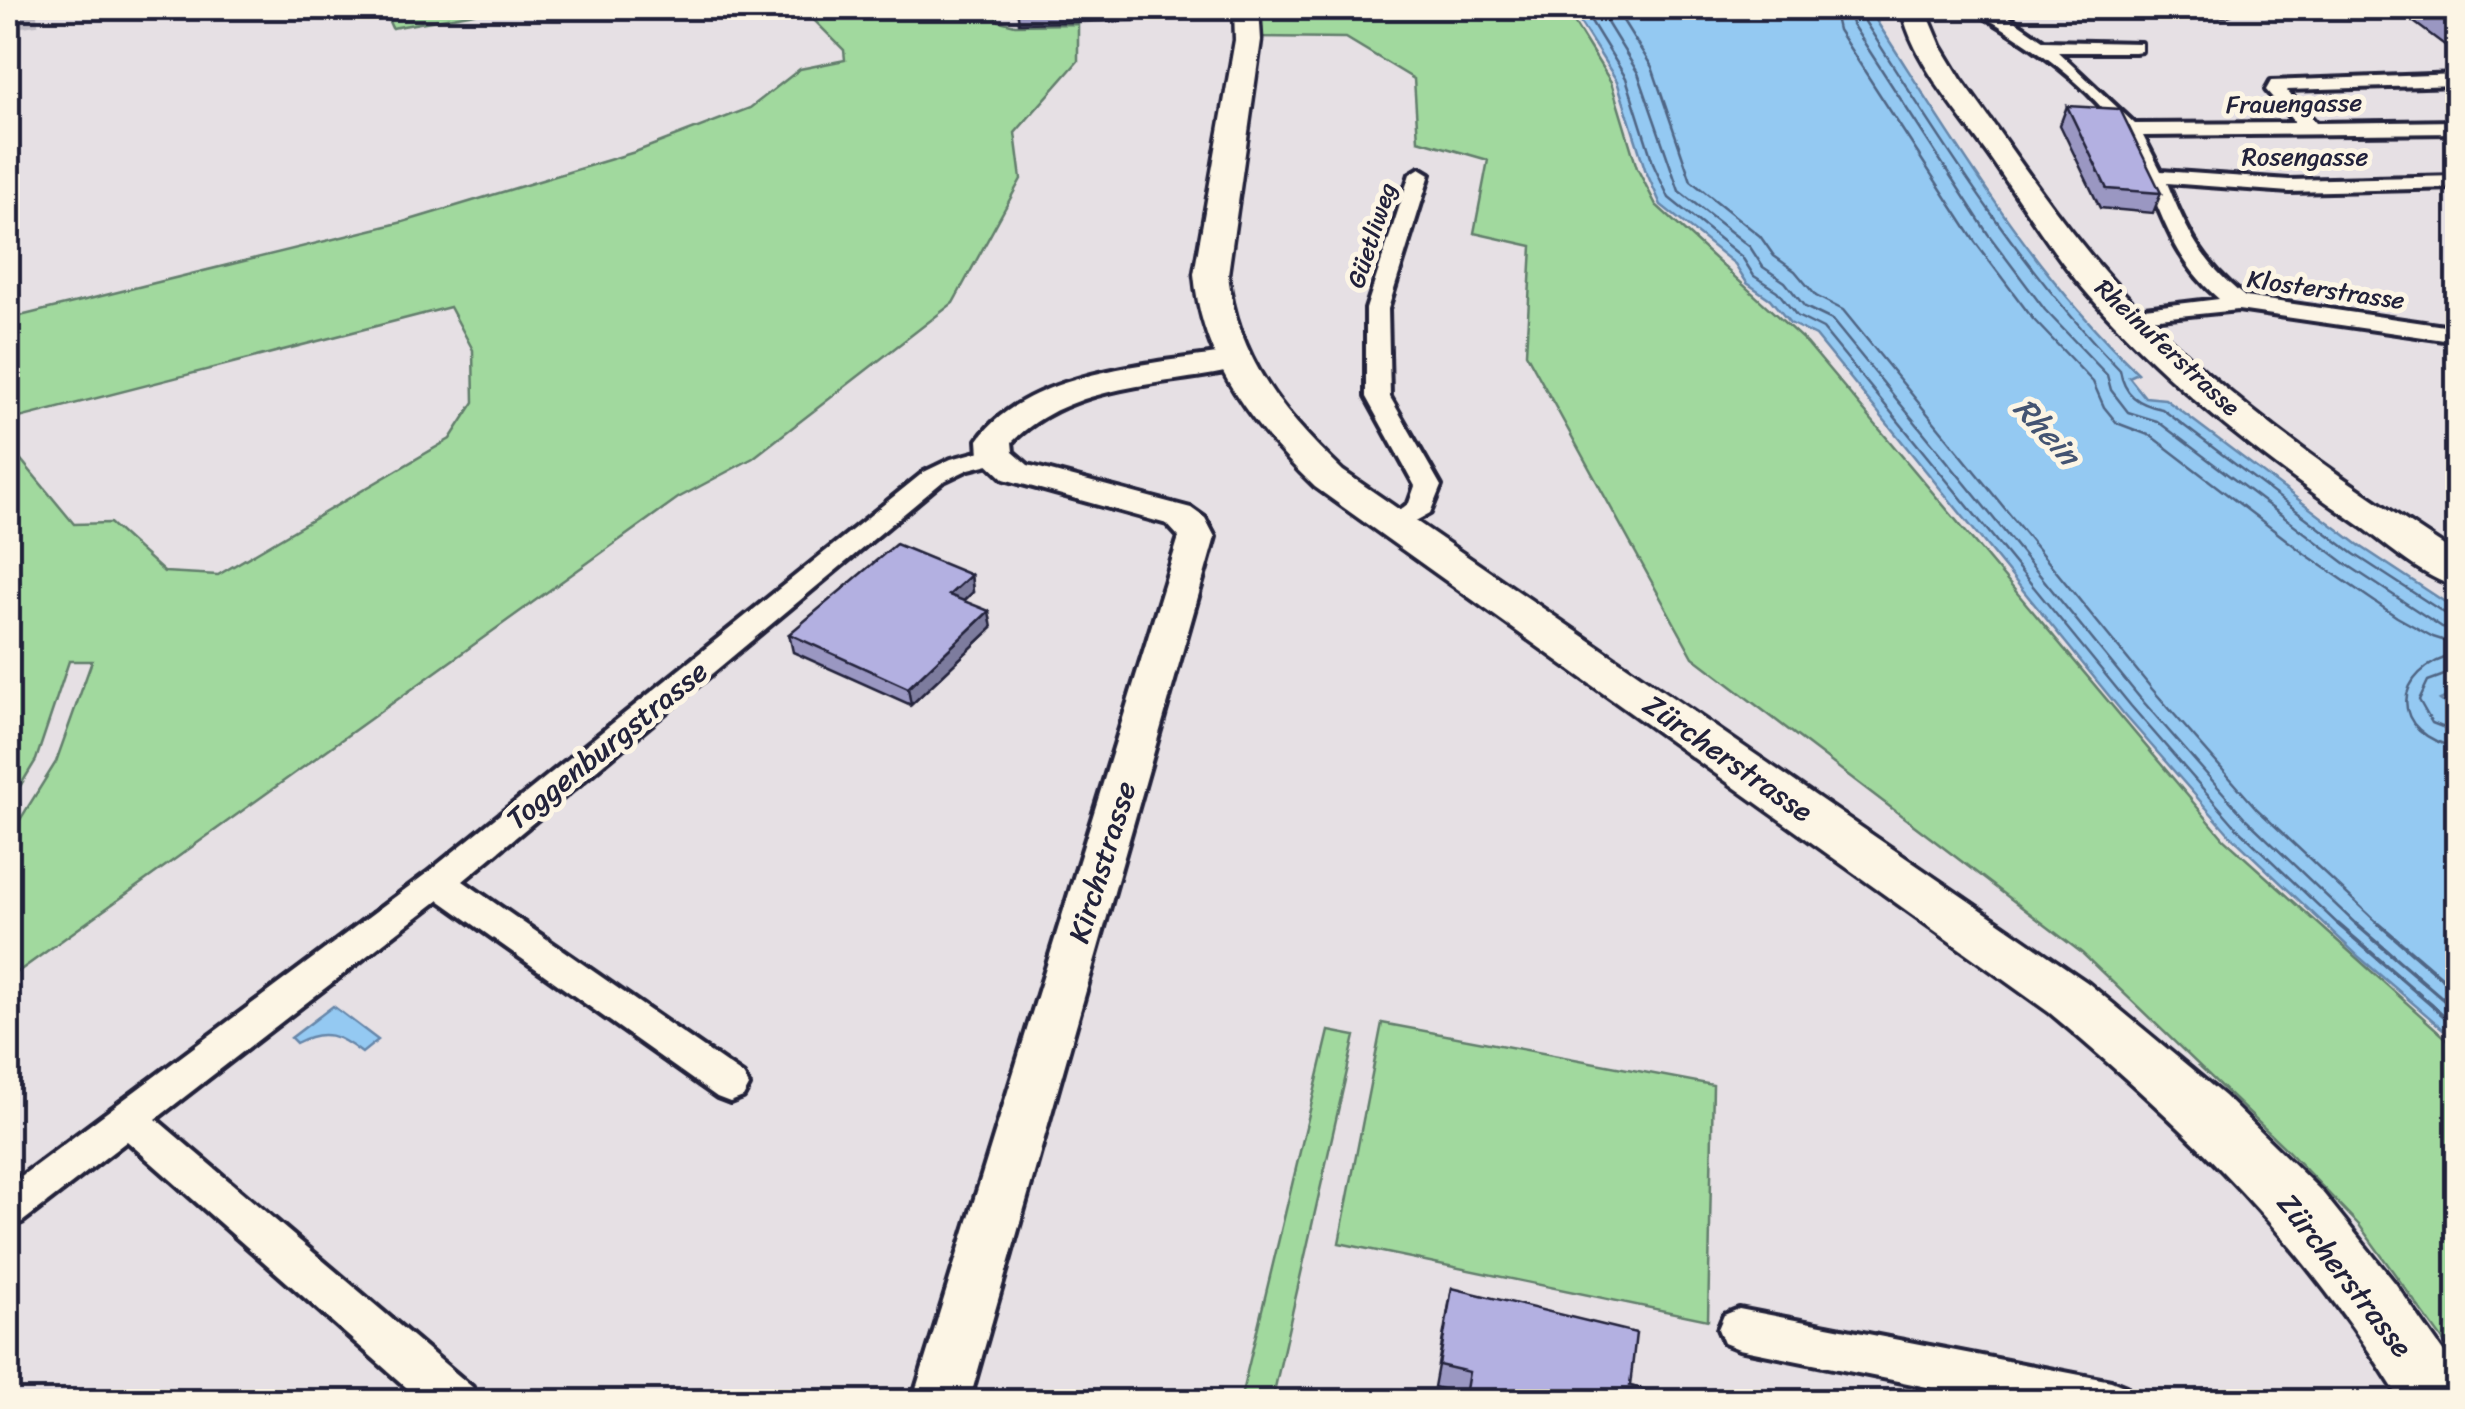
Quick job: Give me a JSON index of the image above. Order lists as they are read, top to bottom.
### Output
{
  "streets": {
    "main road": ["Rheinuferstrasse", "Zürcherstrasse"],
    "street": [
      "Frauengasse",
      "Rosengasse",
      "Güetliweg",
      "Klosterstrasse",
      "Toggenburgstrasse",
      "Kirchstrasse"
    ]
  },
  "crossings": [
    ["Güetliweg", "Zürcherstrasse"],
    ["Klosterstrasse", "Rheinuferstrasse"],
    ["Toggenburgstrasse", "Kirchstrasse"]
  ],
  "water": ["Rhein"]
}
